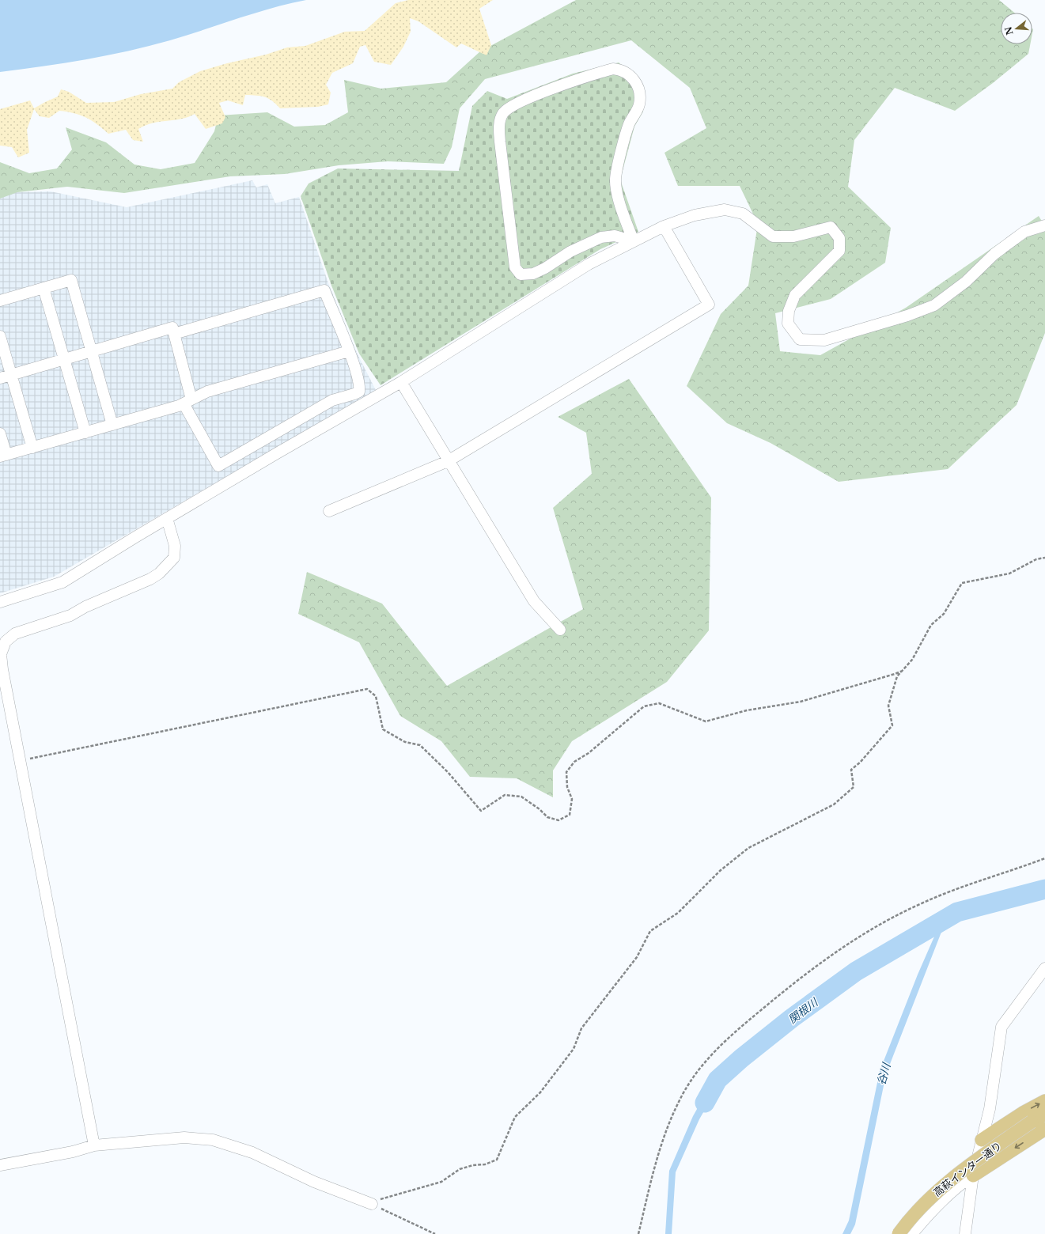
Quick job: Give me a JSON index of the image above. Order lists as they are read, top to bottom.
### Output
{
  "streets": {
    "main road": ["高萩インター通り"]
  },
  "water": ["関根川", "谷川"],
  "north": "left"
}
